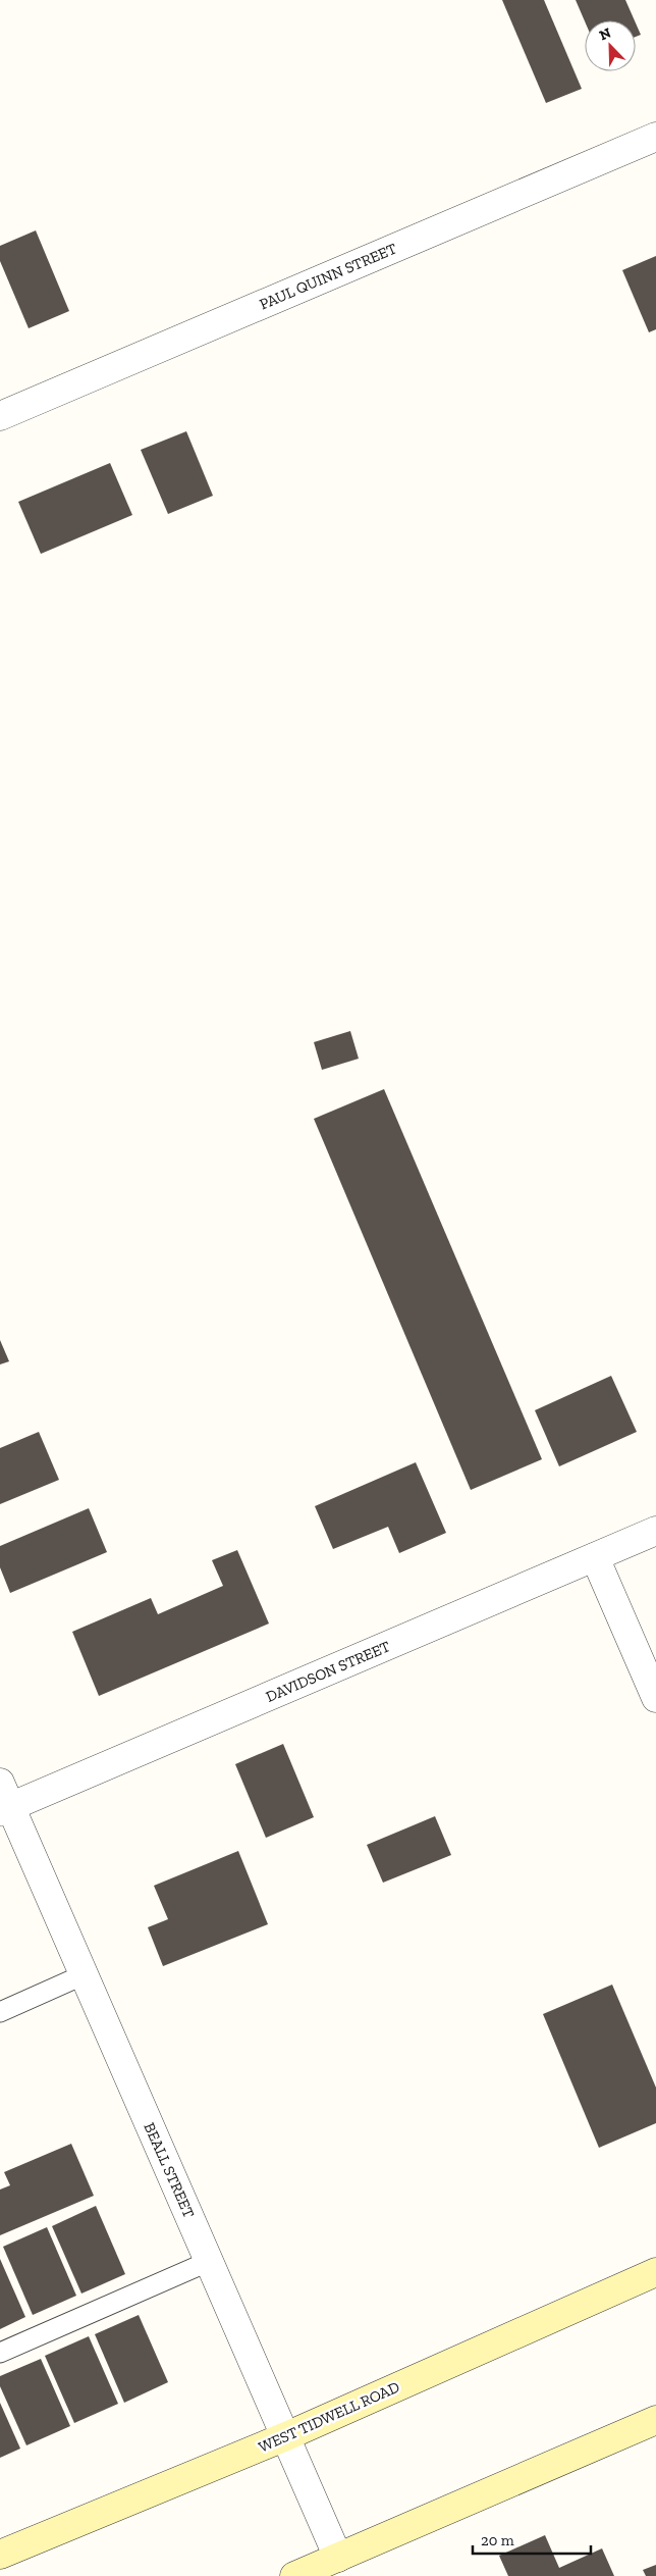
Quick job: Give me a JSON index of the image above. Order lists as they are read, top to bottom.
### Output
{
  "streets": {
    "main road": ["WEST TIDWELL ROAD"],
    "street": ["PAUL QUINN STREET", "DAVIDSON STREET", "BEALL STREET"]
  },
  "crossings": [
    ["DAVIDSON STREET", "BEALL STREET"],
    ["BEALL STREET", "WEST TIDWELL ROAD"]
  ],
  "scale_bar": "20 m",
  "north": "top left"
}
